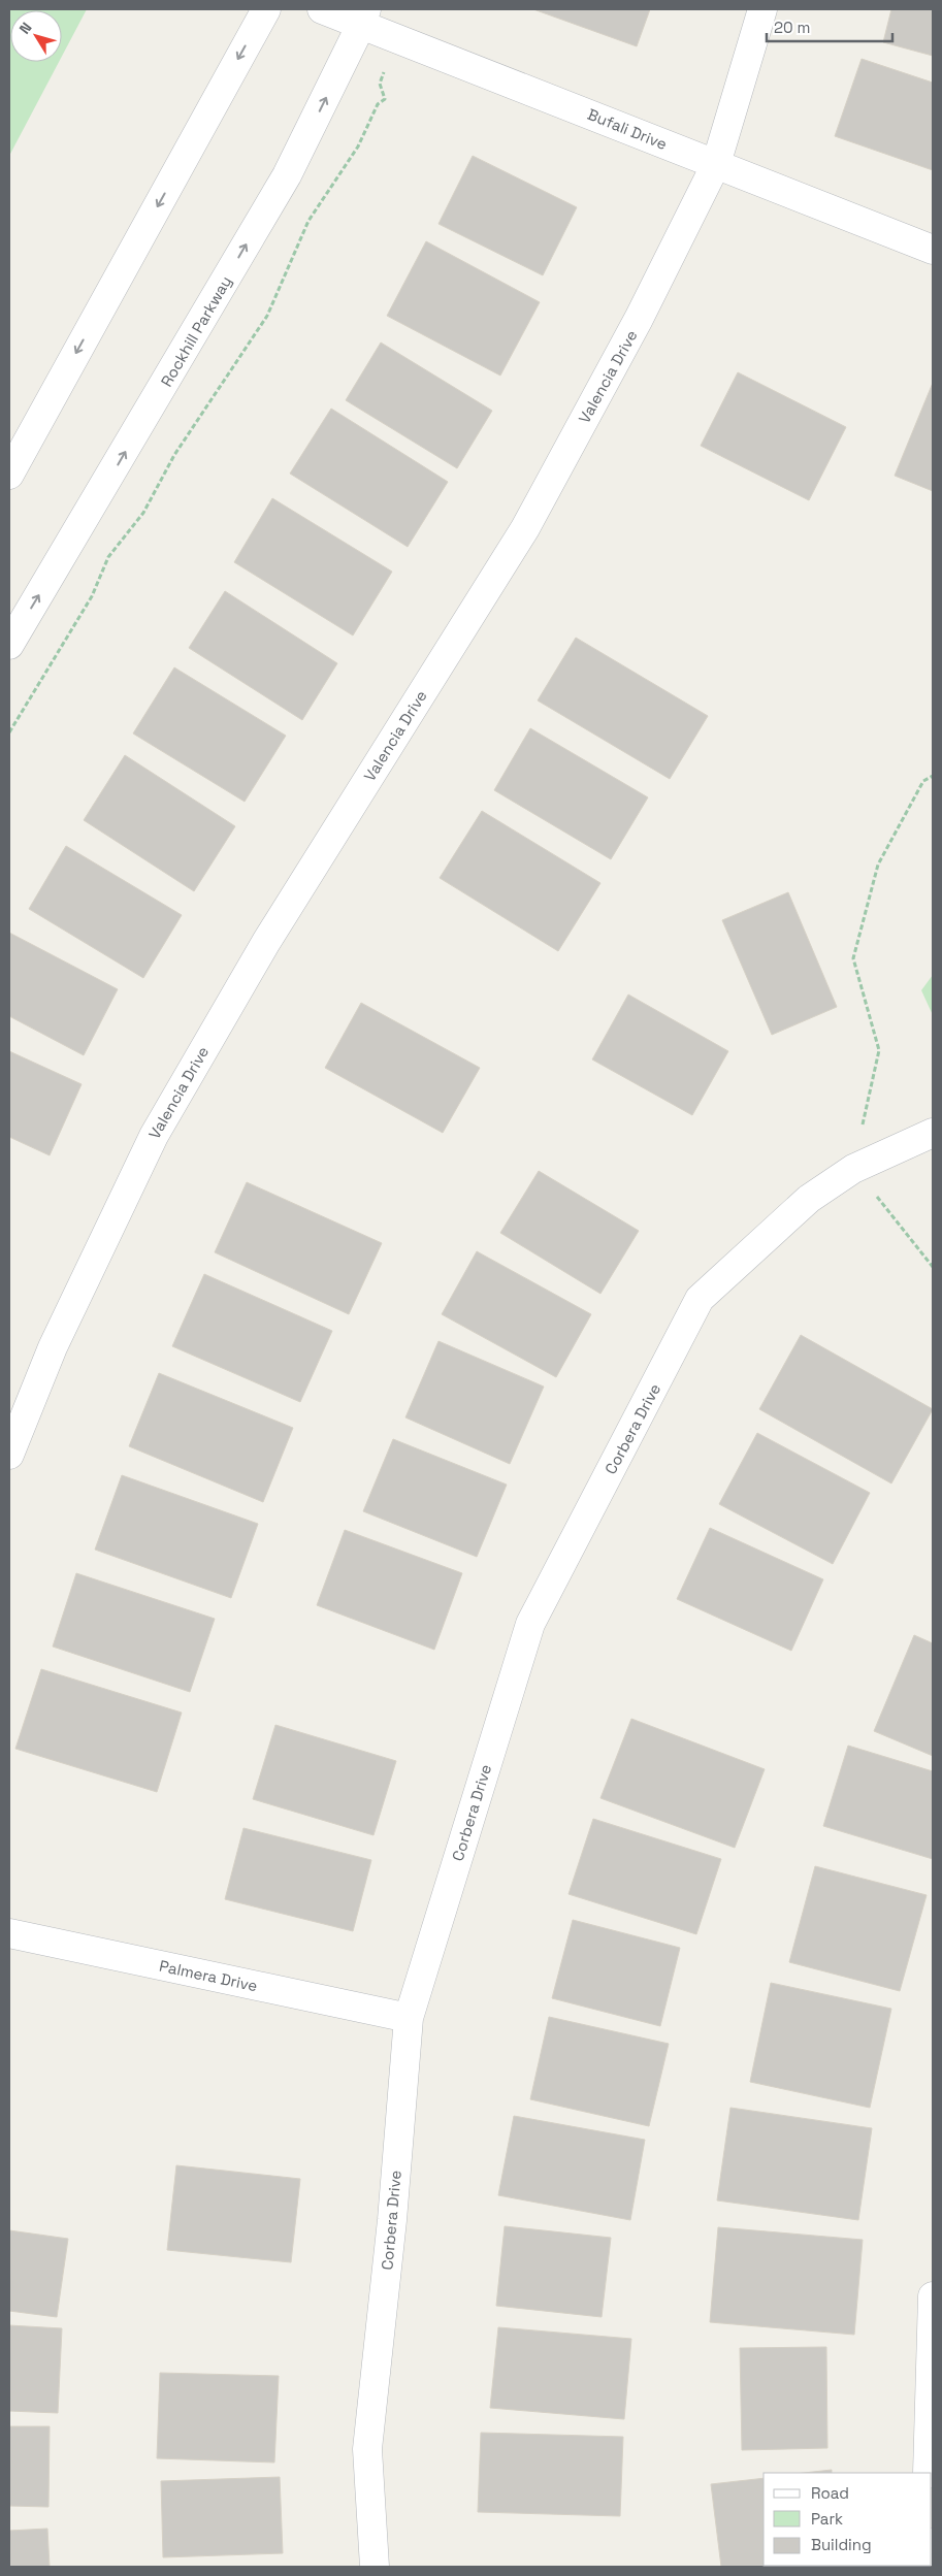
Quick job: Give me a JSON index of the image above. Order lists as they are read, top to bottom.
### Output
{
  "streets": {
    "street": [
      "Bufali Drive",
      "Rockhill Parkway",
      "Valencia Drive",
      "Corbera Drive",
      "Palmera Drive"
    ]
  },
  "crossings": [
    ["Bufali Drive", "Rockhill Parkway"],
    ["Bufali Drive", "Valencia Drive"],
    ["Corbera Drive", "Palmera Drive"]
  ],
  "legend": ["Road", "Park", "Building"],
  "scale_bar": "20 m",
  "north": "top left"
}
